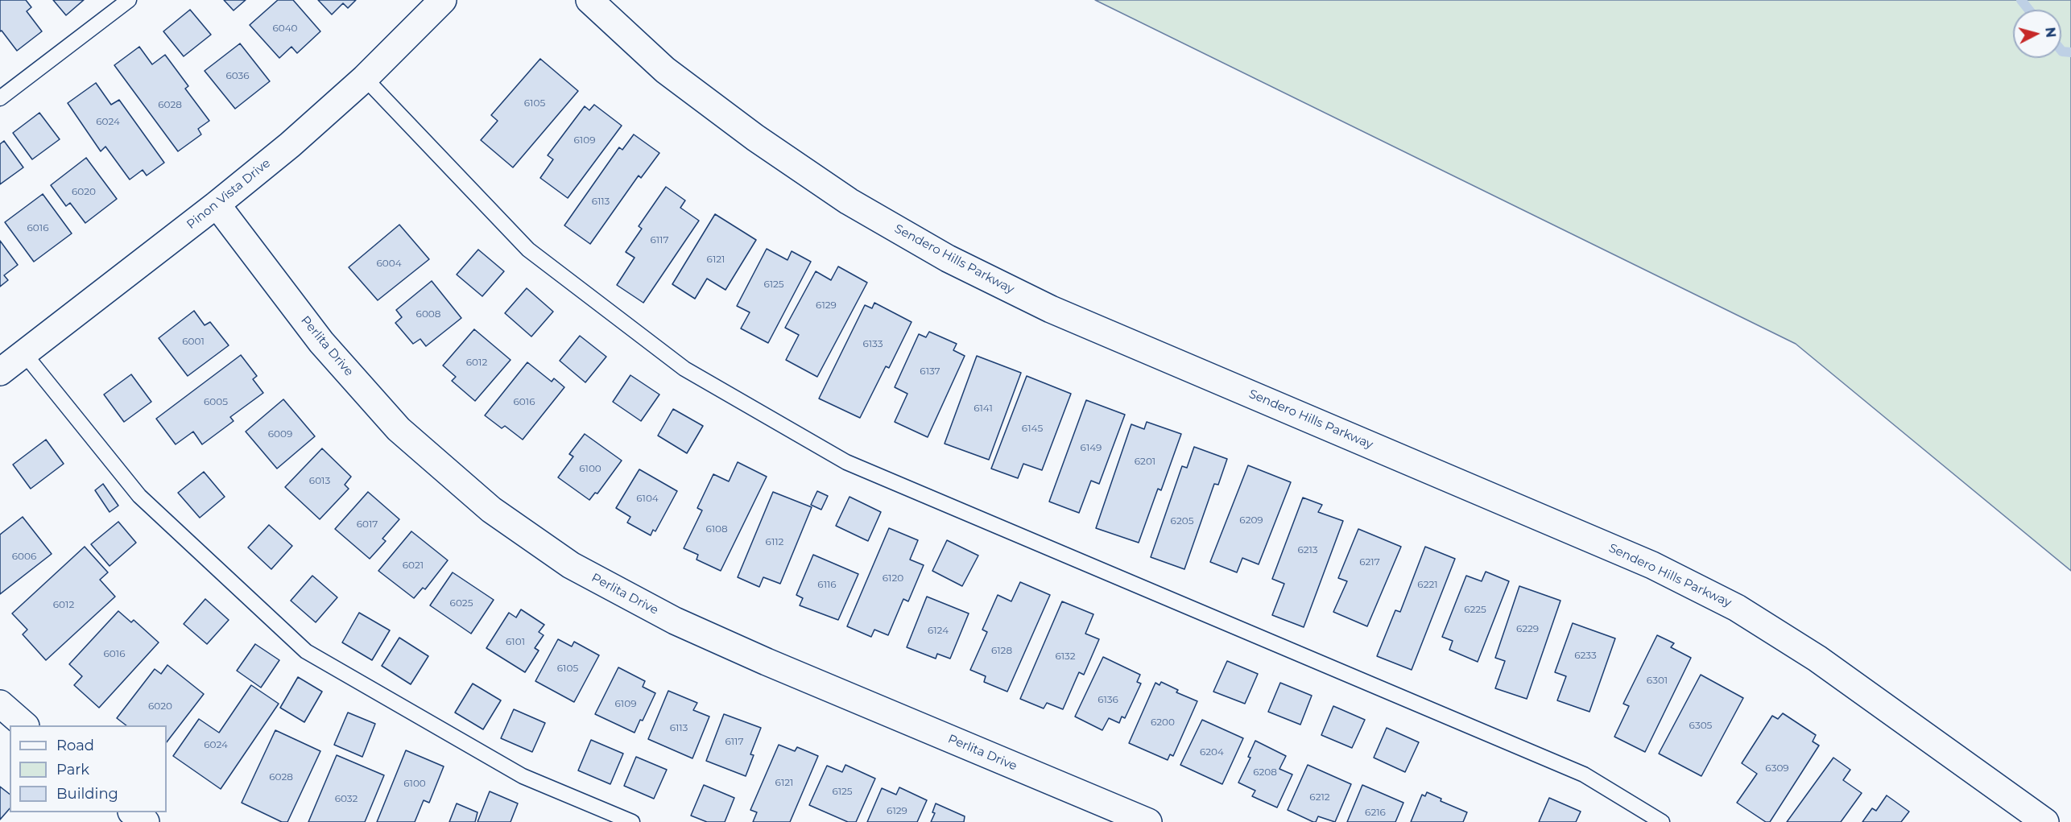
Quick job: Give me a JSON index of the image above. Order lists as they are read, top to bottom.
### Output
{
  "streets": {
    "street": ["Pinon Vista Drive", "Sendero Hills Parkway", "Perlita Drive"]
  },
  "crossings": [
    ["Pinon Vista Drive", "Perlita Drive"]
  ],
  "house_numbers": [
    "6040",
    "6036",
    "6105",
    "6028",
    "6024",
    "6109",
    "6020",
    "6113",
    "6016",
    "6117",
    "6121",
    "6004",
    "6125",
    "6129",
    "6008",
    "6001",
    "6133",
    "6012",
    "6137",
    "6005",
    "6016",
    "6141",
    "6145",
    "6009",
    "6149",
    "6201",
    "6100",
    "6013",
    "6104",
    "6209",
    "6205",
    "6017",
    "6108",
    "6112",
    "6213",
    "6006",
    "6217",
    "6021",
    "6120",
    "6116",
    "6221",
    "6025",
    "6012",
    "6225",
    "6229",
    "6124",
    "6101",
    "6128",
    "6016",
    "6233",
    "6132",
    "6105",
    "6301",
    "6136",
    "6109",
    "6020",
    "6200",
    "6305",
    "6113",
    "6117",
    "6024",
    "6204",
    "6309",
    "6208",
    "6028",
    "6121",
    "6100",
    "6125",
    "6212",
    "6032",
    "6129",
    "6216"
  ],
  "legend": ["Road", "Park", "Building"],
  "north": "right"
}
